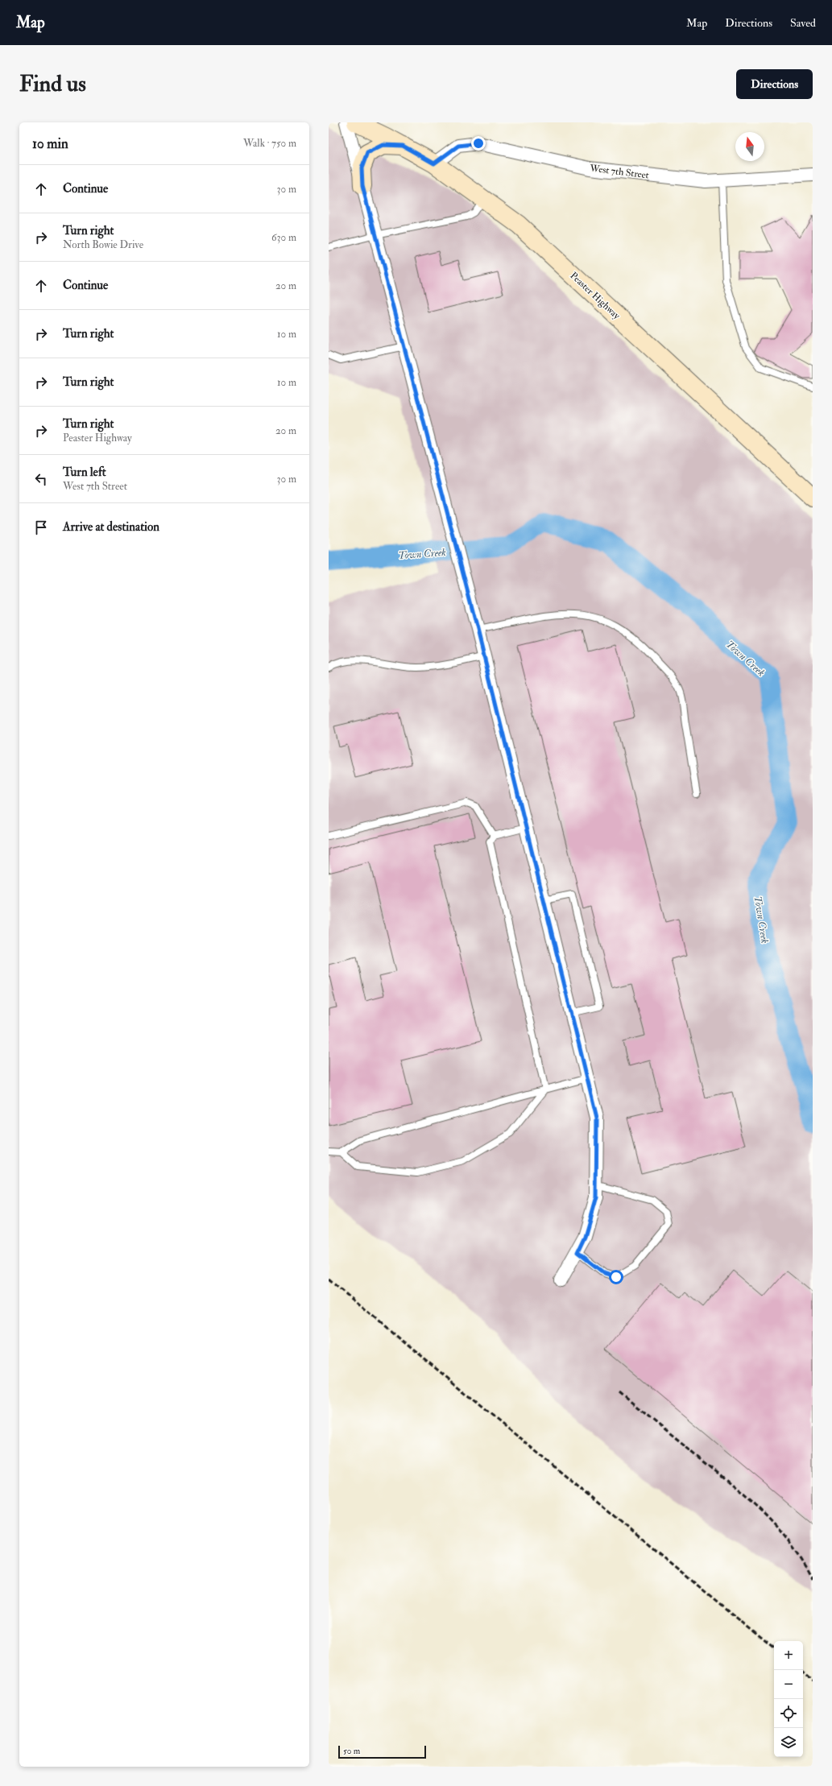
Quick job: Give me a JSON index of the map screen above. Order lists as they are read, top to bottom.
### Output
{
  "streets": {
    "main road": ["Peaster Highway"],
    "street": ["West 7th Street"]
  },
  "crossings": [
    ["West 7th Street", "Peaster Highway"]
  ],
  "water": ["Town Creek"],
  "scale_bar": "50 m",
  "north": "top",
  "page": {
    "header": "Map",
    "nav": ["Map", "Directions", "Saved"],
    "buttons": "Directions",
    "title": "Find us",
    "heading": ["10 min", "Walk · 750 m"],
    "list": [
      ["Continue", "30 m"],
      ["Turn right", "North Bowie Drive", "630 m"],
      ["Continue", "20 m"],
      ["Turn right", "10 m"],
      ["Turn right", "10 m"],
      ["Turn right", "Peaster Highway", "20 m"],
      ["Turn left", "West 7th Street", "30 m"],
      "Arrive at destination"
    ],
    "map_buttons": ["+", "−"],
    "scale": "50 m"
  }
}
